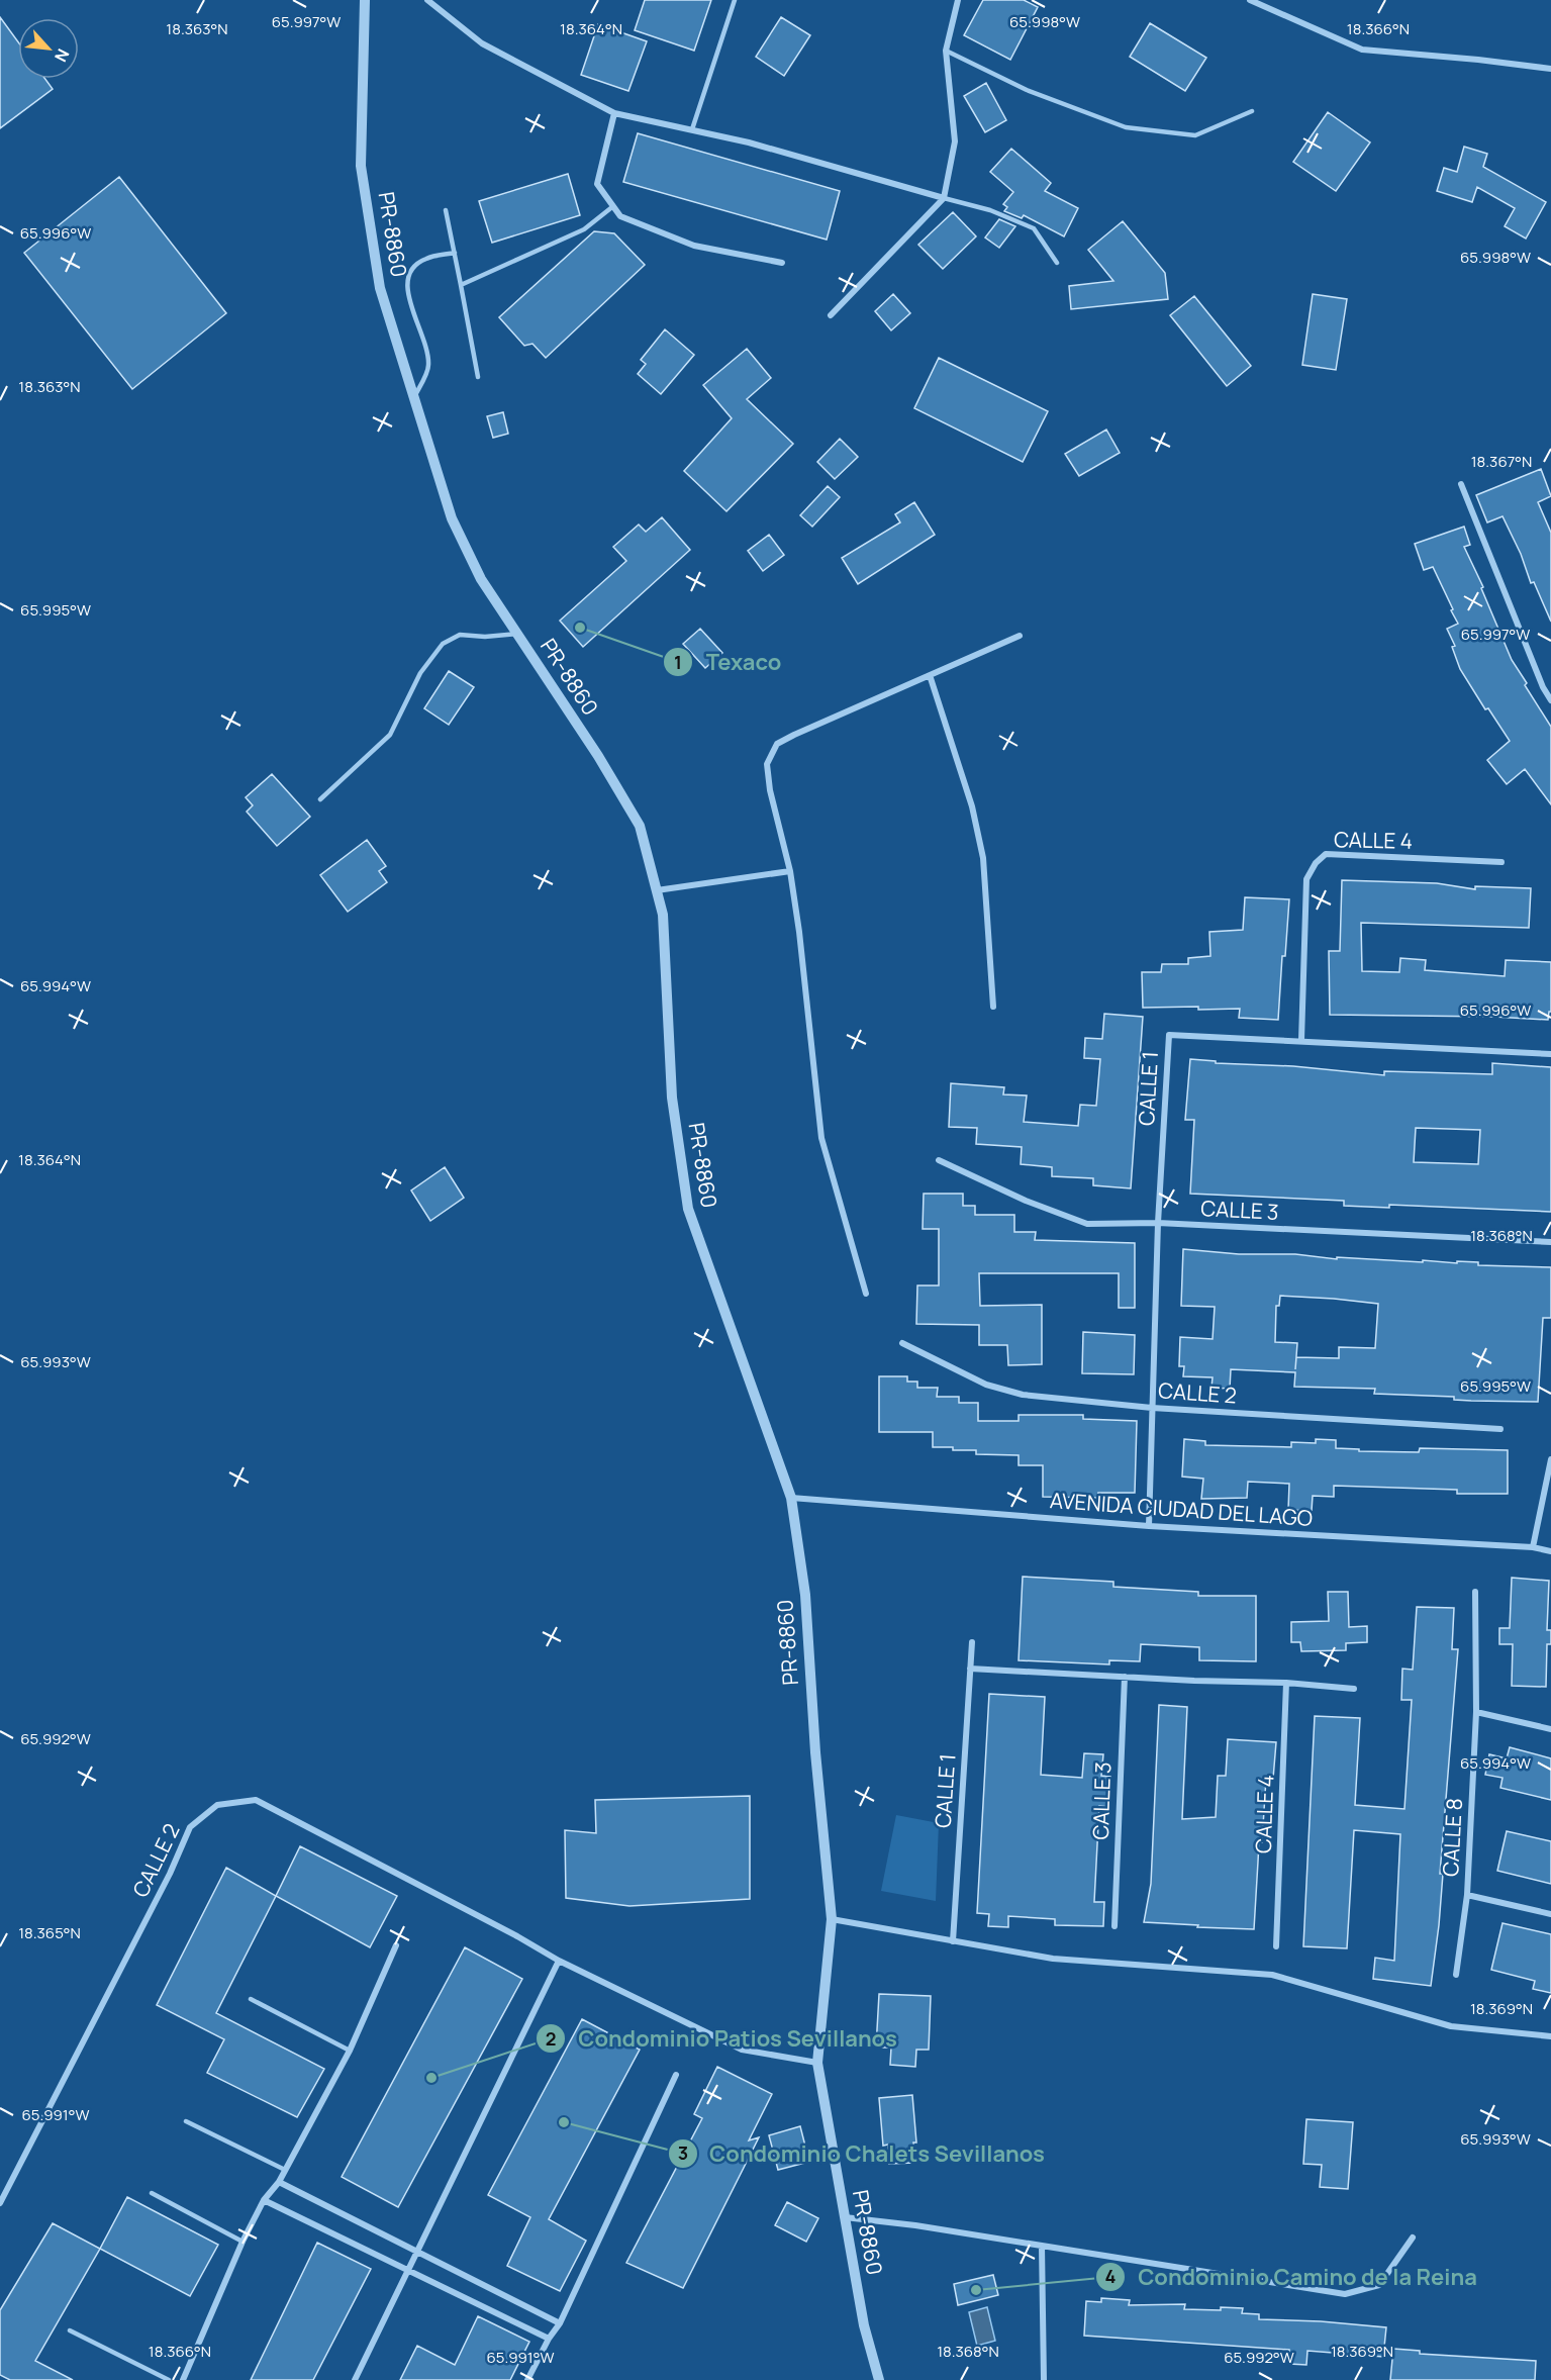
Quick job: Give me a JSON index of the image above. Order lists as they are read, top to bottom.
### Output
{
  "streets": {
    "street": [
      "PR-8860",
      "CALLE 4",
      "CALLE 1",
      "CALLE 3",
      "CALLE 2",
      "AVENIDA CIUDAD DEL LAGO",
      "CALLE 8"
    ]
  },
  "crossings": [
    ["PR-8860", "CALLE 2"],
    ["PR-8860", "AVENIDA CIUDAD DEL LAGO"],
    ["CALLE 4", "CALLE 1"],
    ["CALLE 1", "CALLE 3"],
    ["CALLE 1", "CALLE 2"],
    ["CALLE 1", "AVENIDA CIUDAD DEL LAGO"]
  ],
  "places": [
    "Texaco",
    "Condominio Patios Sevillanos",
    "Condominio Chalets Sevillanos",
    "Condominio Camino de la Reina"
  ],
  "north": "bottom right",
  "coordinates": [
    "65.997°W",
    "65.998°W",
    "18.363°N",
    "18.364°N",
    "18.366°N",
    "65.996°W",
    "18.367°N",
    "65.995°W",
    "65.994°W",
    "18.368°N",
    "65.993°W",
    "65.992°W",
    "18.365°N",
    "18.369°N",
    "65.991°W"
  ]
}
